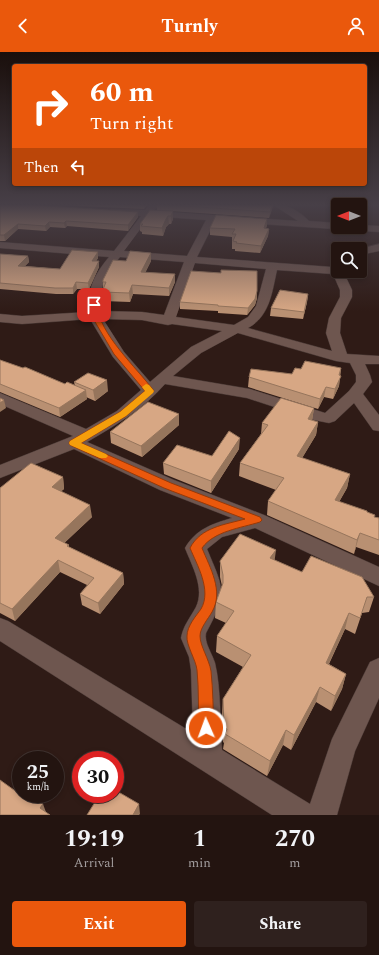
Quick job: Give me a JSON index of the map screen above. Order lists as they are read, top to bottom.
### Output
{
  "north": "left",
  "page": {
    "header": "Turnly",
    "turn": ["60 m", "Turn right"],
    "then": "Then",
    "speed": "25 km/h",
    "limit": "30",
    "eta": [
      "19:19",
      "Arrival",
      "1",
      "min",
      "270",
      "m"
    ],
    "buttons": ["Exit", "Share"]
  }
}
